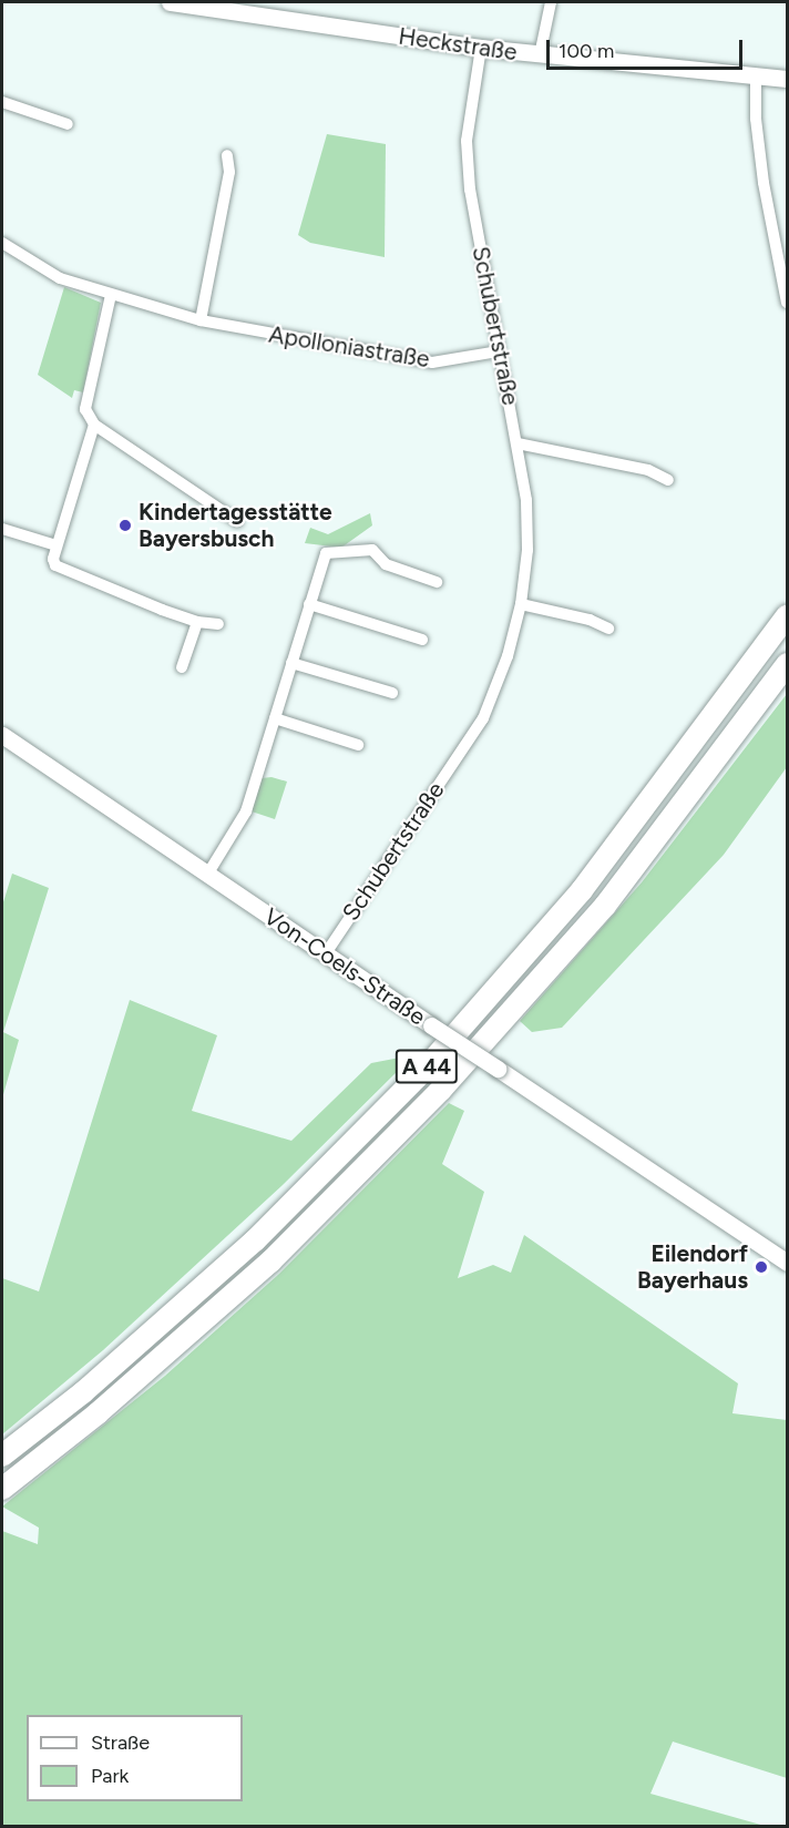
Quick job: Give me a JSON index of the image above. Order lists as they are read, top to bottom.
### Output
{
  "streets": {
    "highway": ["A 44"],
    "main road": ["Heckstraße", "Von-Coels-Straße"],
    "street": ["Schubertstraße", "Apolloniastraße"]
  },
  "crossings": [
    ["Heckstraße", "Schubertstraße"],
    ["Schubertstraße", "Apolloniastraße"],
    ["Schubertstraße", "Von-Coels-Straße"]
  ],
  "places": ["Kindertagesstätte Bayersbusch", "Eilendorf Bayerhaus"],
  "legend": ["Straße", "Park"],
  "scale_bar": "100 m"
}
